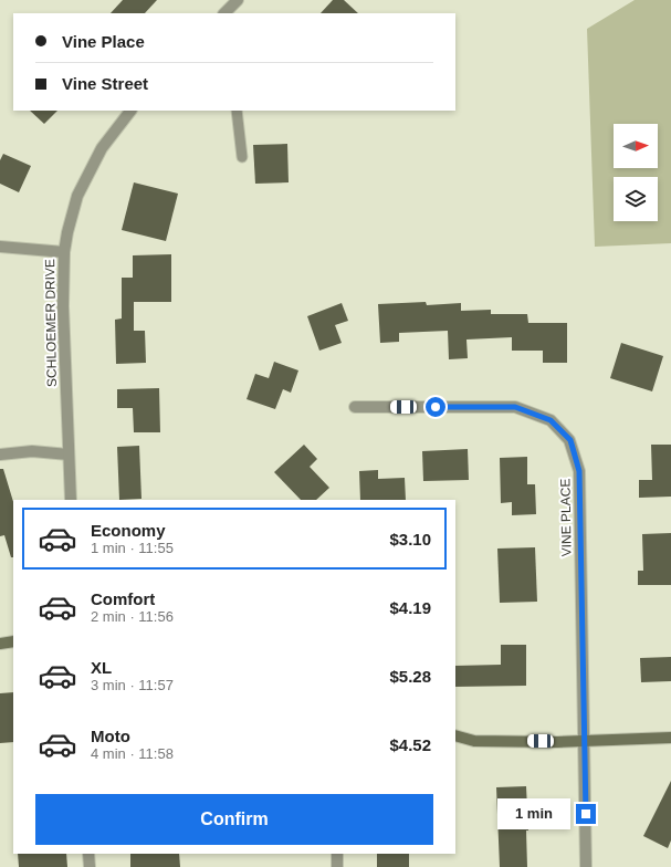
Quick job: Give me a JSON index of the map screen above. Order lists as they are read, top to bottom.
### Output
{
  "streets": {
    "street": ["SCHLOEMER DRIVE", "VINE PLACE"]
  },
  "north": "right",
  "page": {
    "banner": ["Vine Place", "Vine Street"],
    "list": [
      {
        "name": "Economy",
        "note": "1 min · 11:55",
        "value": "$3.10"
      },
      {
        "name": "Comfort",
        "note": "2 min · 11:56",
        "value": "$4.19"
      },
      {
        "name": "XL",
        "note": "3 min · 11:57",
        "value": "$5.28"
      },
      {
        "name": "Moto",
        "note": "4 min · 11:58",
        "value": "$4.52"
      }
    ],
    "buttons": "Confirm",
    "bubble": "1 min"
  }
}
